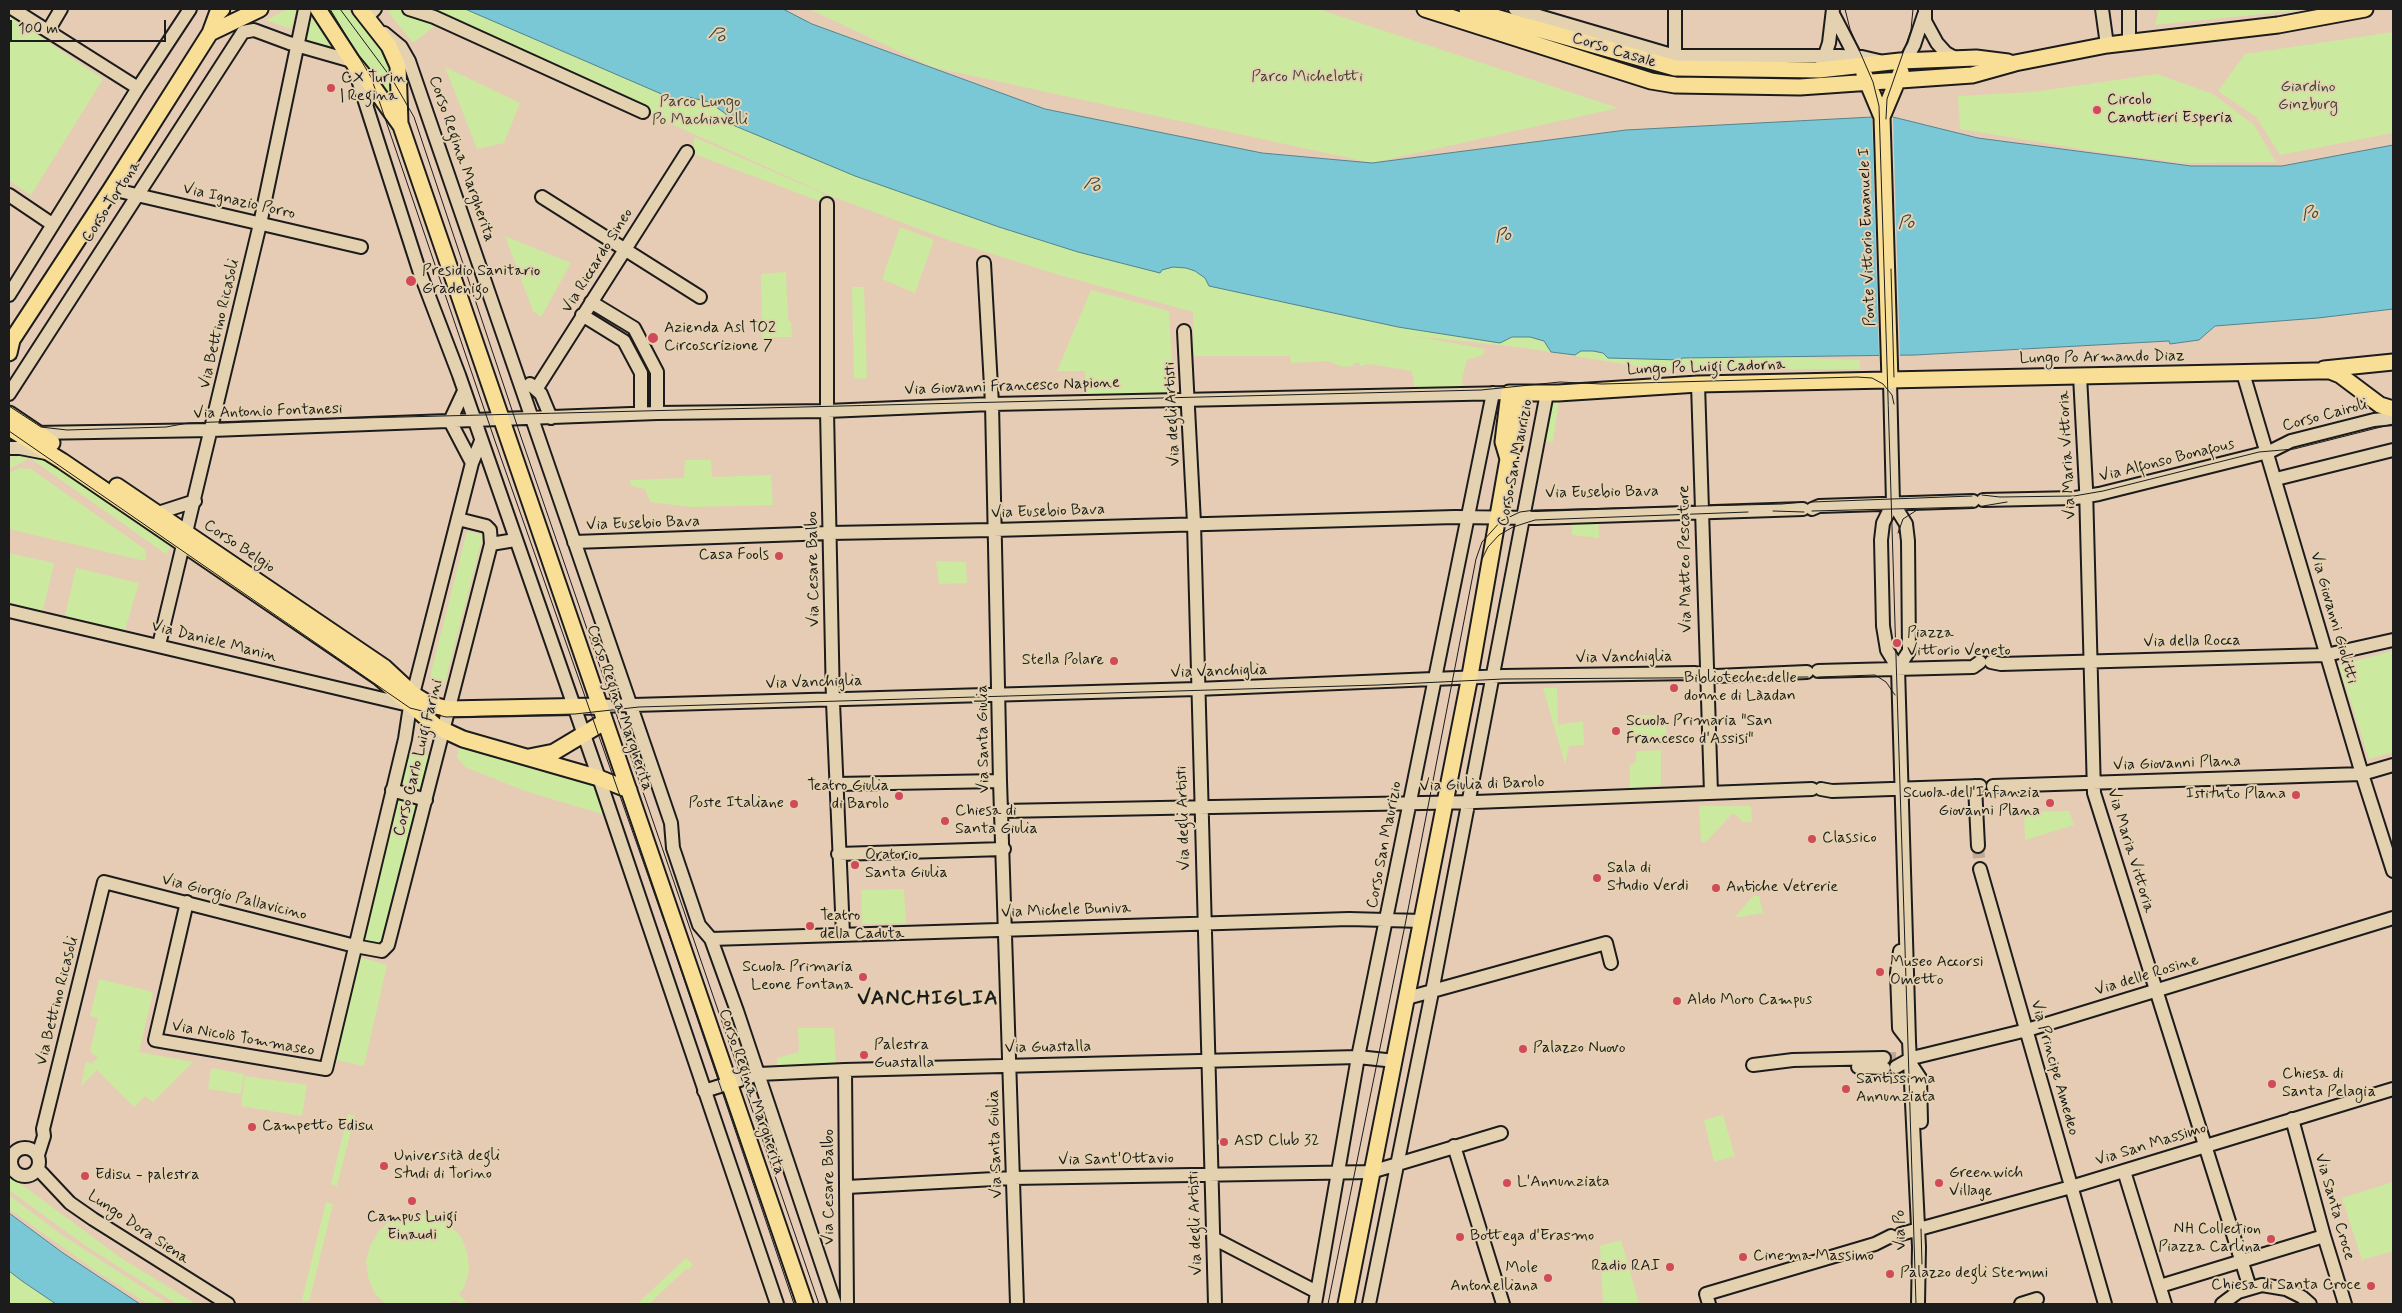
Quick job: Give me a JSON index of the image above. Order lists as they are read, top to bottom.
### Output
{
  "streets": {
    "main road": [
      "Corso Casale",
      "Corso Regina Margherita",
      "Corso Tortona",
      "Ponte Vittorio Emanuele I",
      "Lungo Po Armando Diaz",
      "Lungo Po Luigi Cadorna",
      "Corso Cairoli",
      "Corso San Maurizio",
      "Corso Belgio"
    ],
    "street": [
      "Via Ignazio Porro",
      "Via Riccardo Sineo",
      "Via Bettino Ricasoli",
      "Via Giovanni Francesco Napione",
      "Via Antonio Fontanesi",
      "Via degli Artisti",
      "Via Maria Vittoria",
      "Via Alfonso Bonafous",
      "Via Eusebio Bava",
      "Via Matteo Pescatore",
      "Via Cesare Balbo",
      "Via Giovanni Giolitti",
      "Via Daniele Manin",
      "Via della Rocca",
      "Via Vanchiglia",
      "Via Santa Giulia",
      "Corso Carlo Luigi Farini",
      "Via Giovanni Plana",
      "Via Giulia di Barolo",
      "Via Giorgio Pallavicino",
      "Via Michele Buniva",
      "Via delle Rosine",
      "Via Nicolò Tommaseo",
      "Via Guastalla",
      "Via Principe Amedeo",
      "Via San Massimo",
      "Via Sant'Ottavio",
      "Via Santa Croce",
      "Lungo Dora Siena",
      "Via Po"
    ]
  },
  "crossings": [
    ["Corso Regina Margherita", "Via Giovanni Francesco Napione"],
    ["Corso Regina Margherita", "Via Antonio Fontanesi"],
    ["Corso Regina Margherita", "Via Eusebio Bava"],
    ["Corso Regina Margherita", "Corso Belgio"],
    ["Corso Regina Margherita", "Via Vanchiglia"],
    ["Corso Regina Margherita", "Corso Carlo Luigi Farini"],
    ["Corso Regina Margherita", "Via Michele Buniva"],
    ["Corso Regina Margherita", "Via Guastalla"],
    ["Corso Tortona", "Via Ignazio Porro"],
    ["Corso Tortona", "Via Bettino Ricasoli"],
    ["Via Ignazio Porro", "Via Bettino Ricasoli"],
    ["Ponte Vittorio Emanuele I", "Lungo Po Armando Diaz"],
    ["Ponte Vittorio Emanuele I", "Lungo Po Luigi Cadorna"],
    ["Via Bettino Ricasoli", "Via Antonio Fontanesi"],
    ["Via Bettino Ricasoli", "Corso Belgio"],
    ["Via Bettino Ricasoli", "Via Daniele Manin"],
    ["Via Bettino Ricasoli", "Via Giorgio Pallavicino"],
    ["Via Bettino Ricasoli", "Lungo Dora Siena"],
    ["Lungo Po Armando Diaz", "Lungo Po Luigi Cadorna"],
    ["Lungo Po Armando Diaz", "Corso Cairoli"],
    ["Lungo Po Armando Diaz", "Via Maria Vittoria"],
    ["Lungo Po Armando Diaz", "Via Giovanni Giolitti"],
    ["Lungo Po Luigi Cadorna", "Via Giovanni Francesco Napione"],
    ["Lungo Po Luigi Cadorna", "Corso San Maurizio"],
    ["Lungo Po Luigi Cadorna", "Via Matteo Pescatore"],
    ["Via Giovanni Francesco Napione", "Via Antonio Fontanesi"],
    ["Via Giovanni Francesco Napione", "Via degli Artisti"],
    ["Via Giovanni Francesco Napione", "Corso San Maurizio"],
    ["Via Giovanni Francesco Napione", "Via Cesare Balbo"],
    ["Via Giovanni Francesco Napione", "Via Santa Giulia"],
    ["Via Antonio Fontanesi", "Corso Belgio"],
    ["Via degli Artisti", "Via Eusebio Bava"],
    ["Via degli Artisti", "Via Vanchiglia"],
    ["Via degli Artisti", "Via Giulia di Barolo"],
    ["Via degli Artisti", "Via Michele Buniva"],
    ["Via degli Artisti", "Via Guastalla"],
    ["Via degli Artisti", "Via Sant'Ottavio"],
    ["Corso Cairoli", "Via Alfonso Bonafous"],
    ["Corso Cairoli", "Via Giovanni Giolitti"],
    ["Via Maria Vittoria", "Via Alfonso Bonafous"],
    ["Via Maria Vittoria", "Via della Rocca"],
    ["Via Maria Vittoria", "Via Giovanni Plana"],
    ["Via Maria Vittoria", "Via delle Rosine"],
    ["Via Maria Vittoria", "Via San Massimo"],
    ["Via Alfonso Bonafous", "Via Eusebio Bava"],
    ["Via Alfonso Bonafous", "Via Giovanni Giolitti"],
    ["Corso San Maurizio", "Via Eusebio Bava"],
    ["Corso San Maurizio", "Via Vanchiglia"],
    ["Corso San Maurizio", "Via Giulia di Barolo"],
    ["Corso San Maurizio", "Via Michele Buniva"],
    ["Corso San Maurizio", "Via Guastalla"],
    ["Corso San Maurizio", "Via Sant'Ottavio"],
    ["Via Eusebio Bava", "Via Matteo Pescatore"],
    ["Via Eusebio Bava", "Via Cesare Balbo"],
    ["Via Eusebio Bava", "Via Santa Giulia"],
    ["Corso Belgio", "Via Daniele Manin"],
    ["Corso Belgio", "Via Vanchiglia"],
    ["Corso Belgio", "Corso Carlo Luigi Farini"],
    ["Via Matteo Pescatore", "Via Vanchiglia"],
    ["Via Matteo Pescatore", "Via Giulia di Barolo"],
    ["Via Cesare Balbo", "Via Vanchiglia"],
    ["Via Cesare Balbo", "Via Michele Buniva"],
    ["Via Cesare Balbo", "Via Guastalla"],
    ["Via Cesare Balbo", "Via Sant'Ottavio"],
    ["Via Giovanni Giolitti", "Via della Rocca"],
    ["Via Giovanni Giolitti", "Via Giovanni Plana"],
    ["Via Daniele Manin", "Corso Carlo Luigi Farini"],
    ["Via della Rocca", "Via Vanchiglia"],
    ["Via Vanchiglia", "Via Santa Giulia"],
    ["Via Santa Giulia", "Via Giulia di Barolo"],
    ["Via Santa Giulia", "Via Michele Buniva"],
    ["Via Santa Giulia", "Via Guastalla"],
    ["Via Santa Giulia", "Via Sant'Ottavio"],
    ["Corso Carlo Luigi Farini", "Via Giorgio Pallavicino"],
    ["Corso Carlo Luigi Farini", "Via Nicolò Tommaseo"],
    ["Via Giulia di Barolo", "Via Po"],
    ["Via Giorgio Pallavicino", "Via Nicolò Tommaseo"],
    ["Via delle Rosine", "Via Principe Amedeo"],
    ["Via delle Rosine", "Via Po"],
    ["Via Principe Amedeo", "Via San Massimo"],
    ["Via San Massimo", "Via Santa Croce"],
    ["Via San Massimo", "Via Po"]
  ],
  "districts": ["VANCHIGLIA"],
  "water": ["Po"],
  "parks": ["Parco Michelotti", "Giardino Ginzburg", "Parco Lungo Po Machiavelli"],
  "places": [
    "CX Turin | Regina",
    "Circolo Canottieri Esperia",
    "Presidio Sanitario Gradenigo",
    "Azienda Asl TO2 Circoscrizione 7",
    "Casa Fools",
    "Piazza Vittorio Veneto",
    "Stella Polare",
    "Biblioteche delle donne di Làadan",
    "Scuola Primaria \"San Francesco d'Assisi\"",
    "Istituto Plana",
    "Teatro Giulia di Barolo",
    "Scuola dell'Infanzia Giovanni Plana",
    "Poste Italiane",
    "Chiesa di Santa Giulia",
    "Classico",
    "Oratorio Santa Giulia",
    "Sala di Studio Verdi",
    "Antiche Vetrerie",
    "Teatro della Caduta",
    "Museo Accorsi Ometto",
    "Scuola Primaria Leone Fontana",
    "Aldo Moro Campus",
    "Palazzo Nuovo",
    "Palestra Guastalla",
    "Chiesa di Santa Pelagia",
    "Santissima Annunziata",
    "Campetto Edisu",
    "ASD Club 32",
    "Università degli Studi di Torino",
    "Edisu - palestra",
    "L'Annunziata",
    "Greenwich Village",
    "Campus Luigi Einaudi",
    "Bottega d'Erasmo",
    "NH Collection Piazza Carlina",
    "Cinema Massimo",
    "Radio RAI",
    "Palazzo degli Stemmi",
    "Mole Antonelliana",
    "Chiesa di Santa Croce"
  ],
  "scale_bar": "100 m"
}
